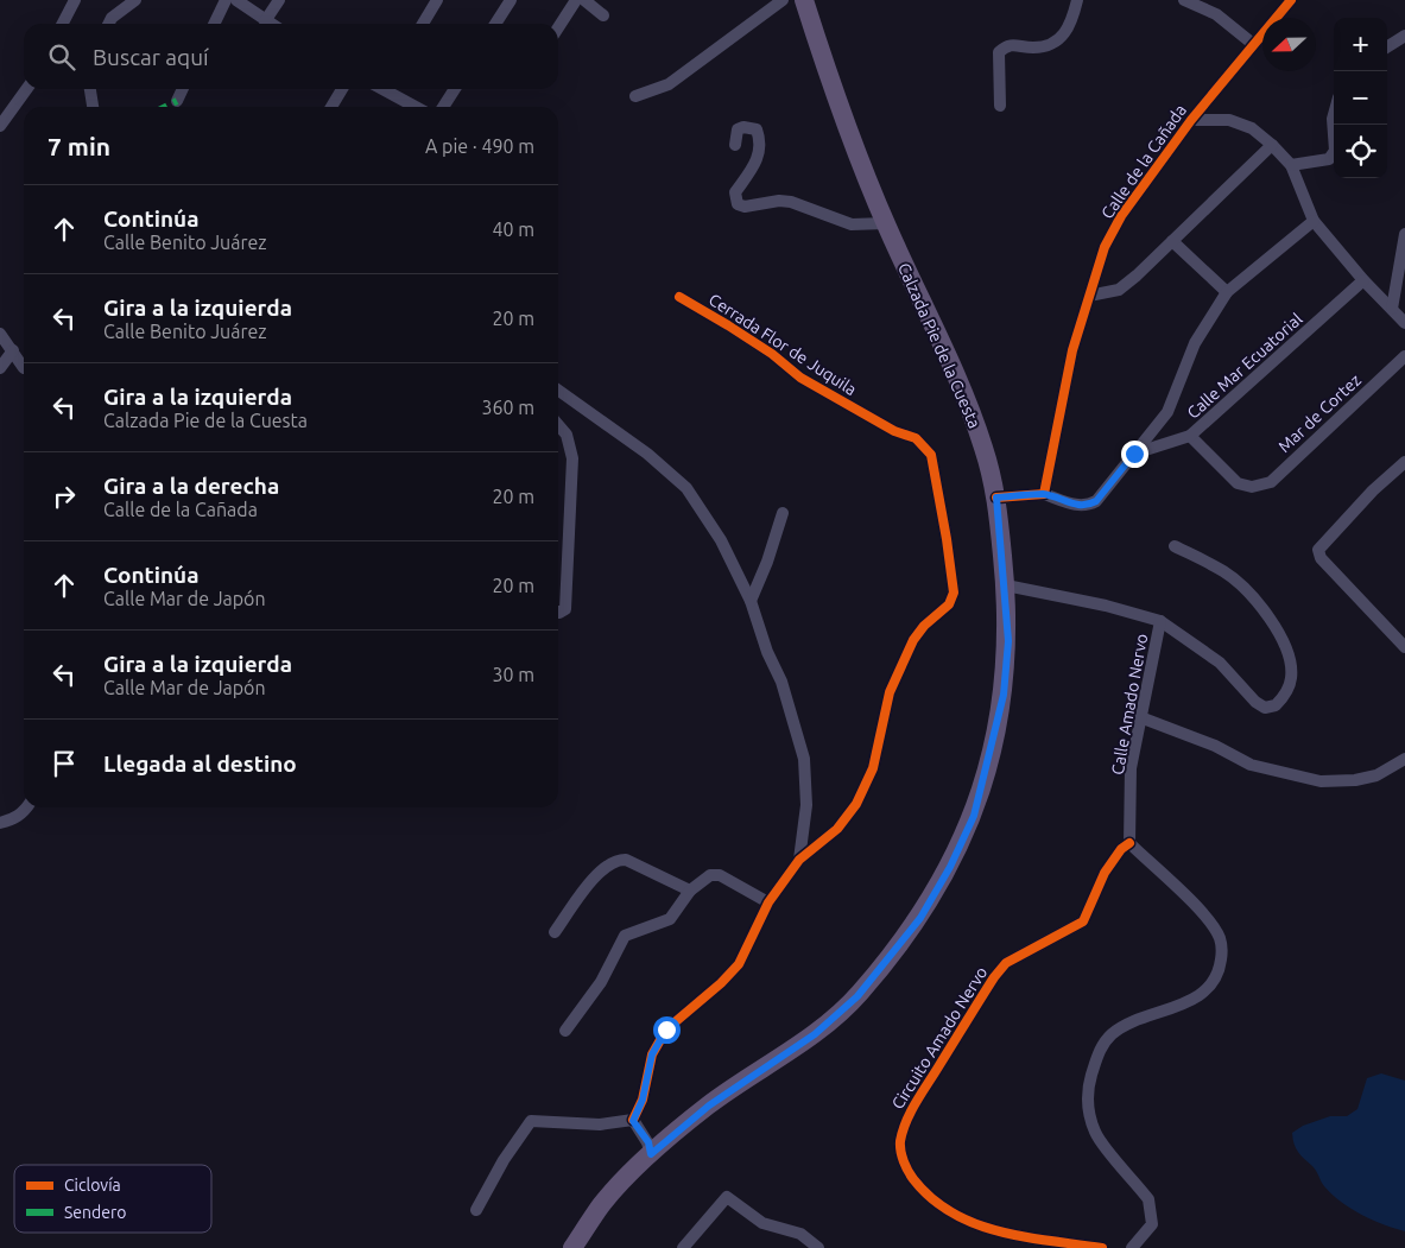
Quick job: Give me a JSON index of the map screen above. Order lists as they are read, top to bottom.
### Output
{
  "streets": {
    "main road": ["Calzada Pie de la Cuesta"],
    "street": [
      "Calle de la Cañada",
      "Cerrada Flor de Juquila",
      "Calle Mar Ecuatorial",
      "Mar de Cortez",
      "Calle Amado Nervo",
      "Circuito Amado Nervo"
    ]
  },
  "crossings": [
    ["Calzada Pie de la Cuesta", "Calle Amado Nervo"],
    ["Calle Mar Ecuatorial", "Mar de Cortez"],
    ["Calle Amado Nervo", "Circuito Amado Nervo"]
  ],
  "legend": ["Ciclovía", "Sendero"],
  "north": "left",
  "page": {
    "map_buttons": ["+", "−"],
    "search": "Buscar aquí",
    "heading": ["7 min", "A pie · 490 m"],
    "list": [
      ["Continúa", "Calle Benito Juárez", "40 m"],
      ["Gira a la izquierda", "Calle Benito Juárez", "20 m"],
      ["Gira a la izquierda", "Calzada Pie de la Cuesta", "360 m"],
      ["Gira a la derecha", "Calle de la Cañada", "20 m"],
      ["Continúa", "Calle Mar de Japón", "20 m"],
      ["Gira a la izquierda", "Calle Mar de Japón", "30 m"],
      "Llegada al destino"
    ]
  }
}
